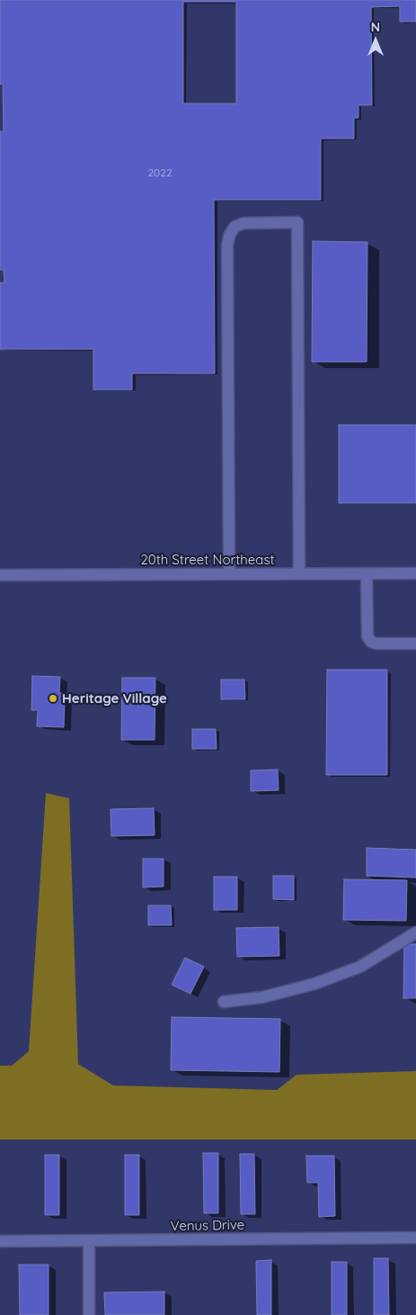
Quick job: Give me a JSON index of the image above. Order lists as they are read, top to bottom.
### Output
{
  "streets": {
    "street": ["20th Street Northeast", "Venus Drive"]
  },
  "places": ["Heritage Village"],
  "house_numbers": ["2022"],
  "north": "top"
}
